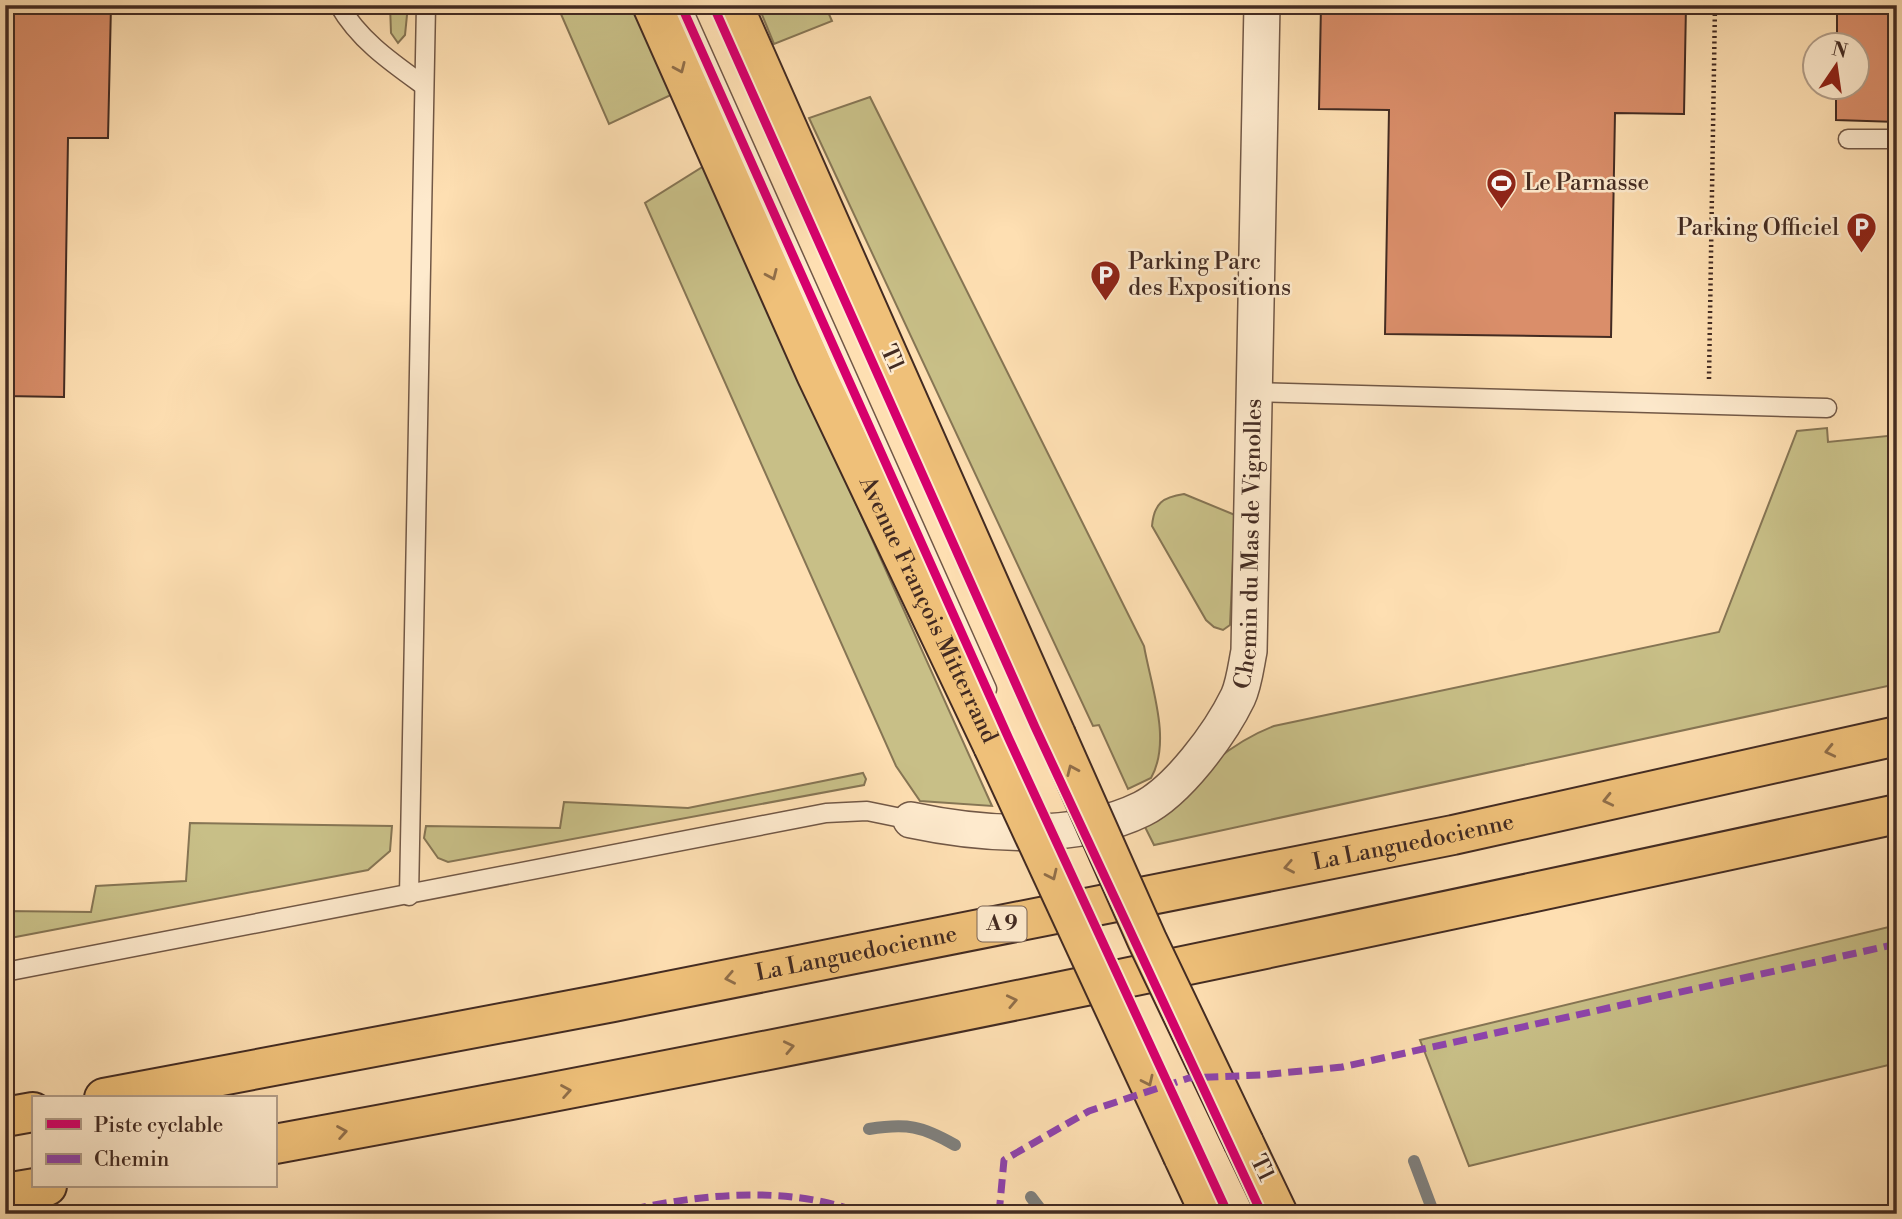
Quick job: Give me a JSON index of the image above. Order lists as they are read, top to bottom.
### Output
{
  "streets": {
    "main road": ["Avenue François Mitterrand", "La Languedocienne", "A 9"],
    "street": ["Chemin du Mas de Vignolles"],
    "lane": ["T1"]
  },
  "places": {
    "sports": ["Le Parnasse"],
    "parking": ["Parking Officiel", "Parking Parc des Expositions"]
  },
  "legend": ["Piste cyclable", "Chemin"],
  "north": "top"
}
